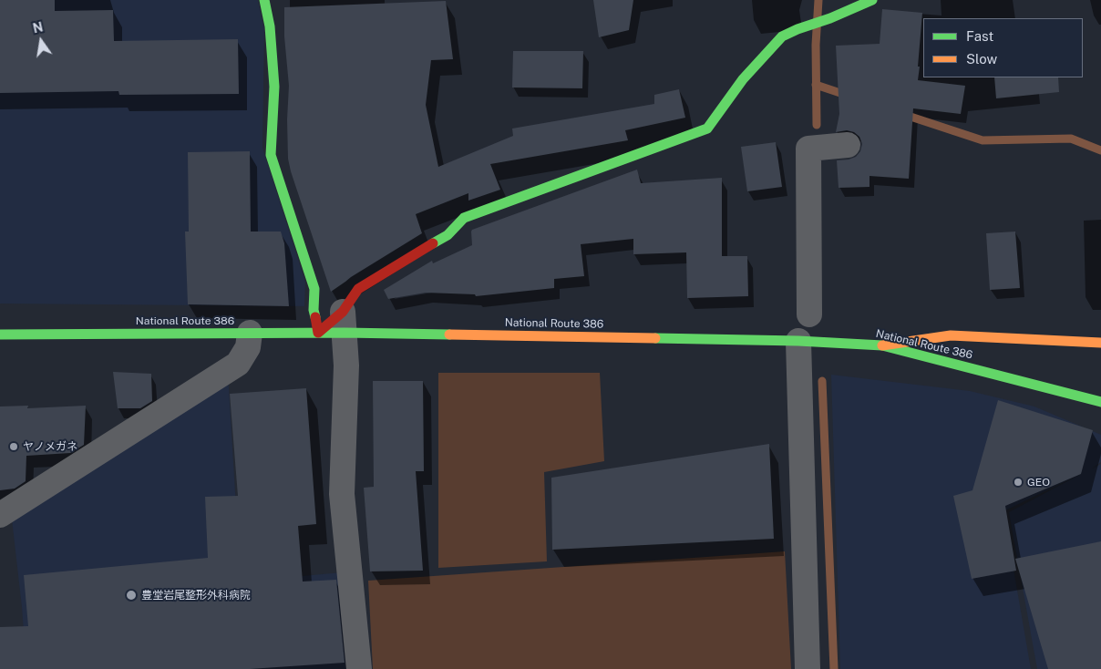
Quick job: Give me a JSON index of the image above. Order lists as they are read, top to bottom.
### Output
{
  "streets": {
    "main road": ["National Route 386"]
  },
  "places": ["ヤノメガネ", "GEO", "豊堂岩尾整形外科病院"],
  "legend": ["Fast", "Slow"],
  "north": "top"
}
